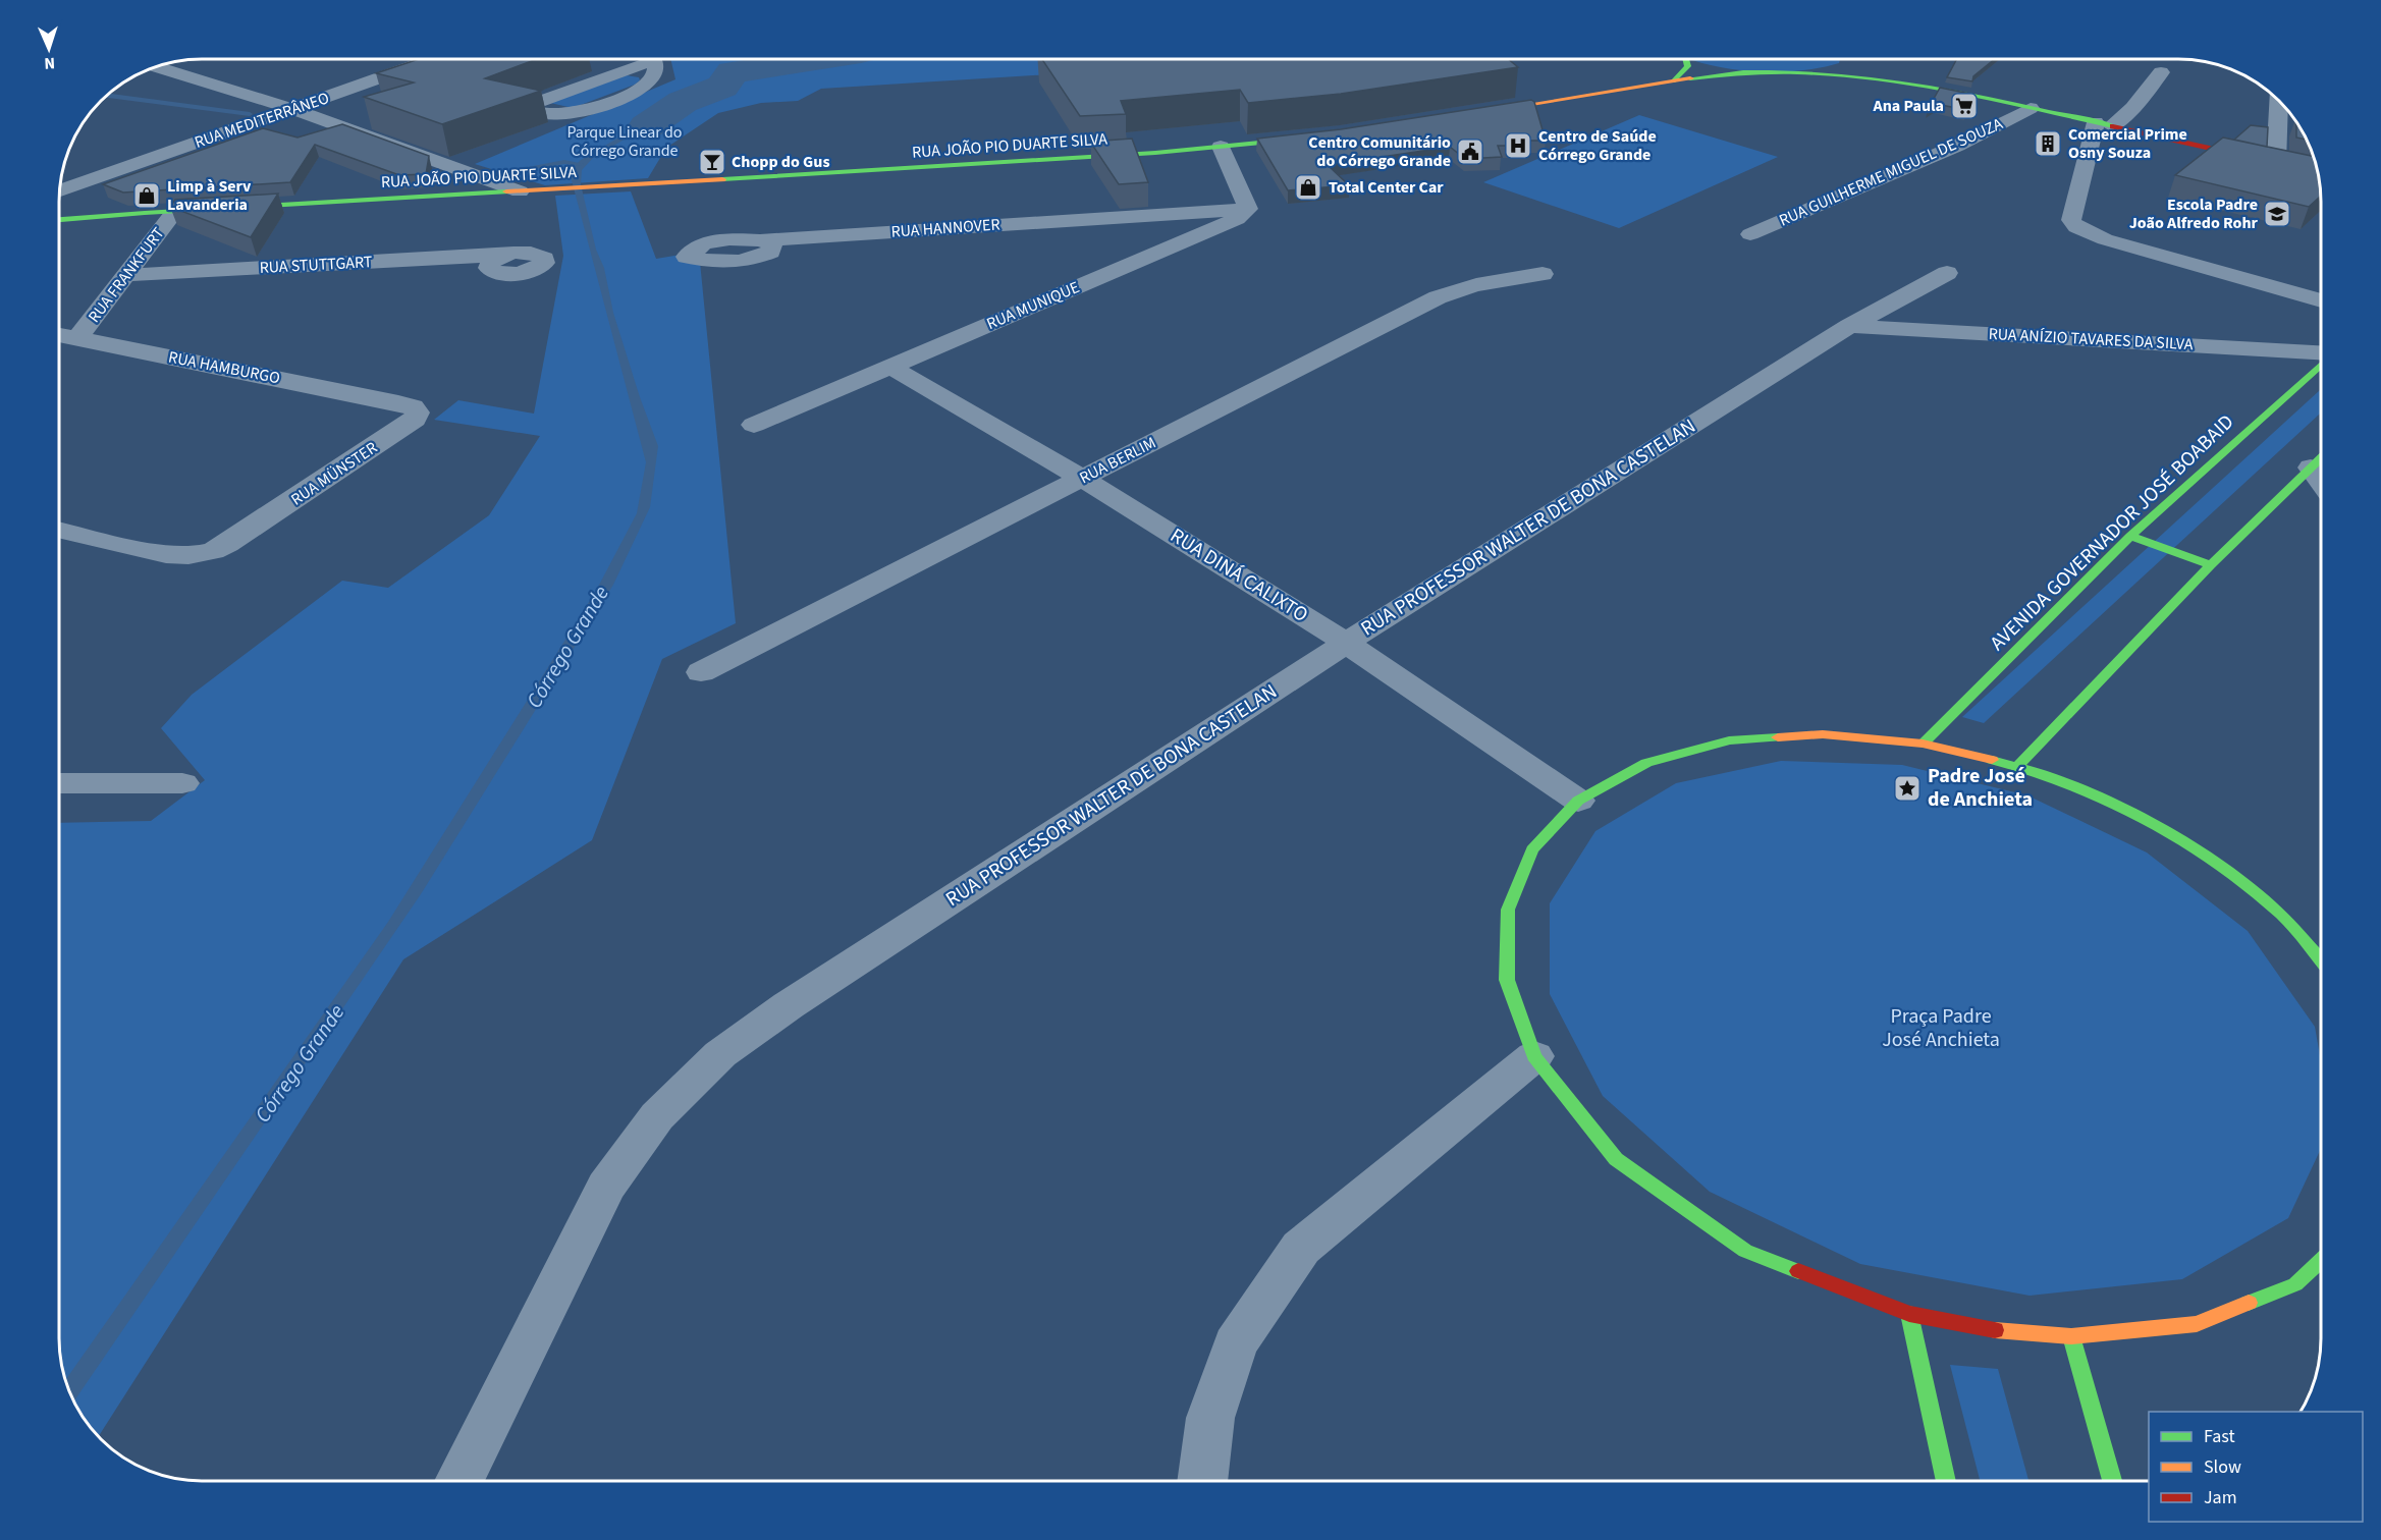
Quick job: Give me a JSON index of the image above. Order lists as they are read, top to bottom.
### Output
{
  "streets": {
    "street": [
      "RUA MEDITERRÂNEO",
      "RUA JOÃO PIO DUARTE SILVA",
      "RUA GUILHERME MIGUEL DE SOUZA",
      "RUA HANNOVER",
      "RUA STUTTGART",
      "RUA FRANKFURT",
      "RUA MUNIQUE",
      "RUA ANÍZIO TAVARES DA SILVA",
      "RUA HAMBURGO",
      "RUA BERLIM",
      "RUA MÜNSTER",
      "RUA PROFESSOR WALTER DE BONA CASTELAN",
      "AVENIDA GOVERNADOR JOSÉ BOABAID",
      "RUA DINÁ CALIXTO"
    ]
  },
  "crossings": [
    ["RUA JOÃO PIO DUARTE SILVA", "RUA FRANKFURT"],
    ["RUA HANNOVER", "RUA MUNIQUE"],
    ["RUA STUTTGART", "RUA FRANKFURT"],
    ["RUA FRANKFURT", "RUA HAMBURGO"],
    ["RUA MUNIQUE", "RUA DINÁ CALIXTO"],
    ["RUA ANÍZIO TAVARES DA SILVA", "RUA PROFESSOR WALTER DE BONA CASTELAN"],
    ["RUA HAMBURGO", "RUA MÜNSTER"],
    ["RUA BERLIM", "RUA DINÁ CALIXTO"],
    ["RUA PROFESSOR WALTER DE BONA CASTELAN", "RUA DINÁ CALIXTO"]
  ],
  "water": ["Córrego Grande"],
  "parks": ["Parque Linear do Córrego Grande", "Praça Padre José Anchieta"],
  "places": {
    "supermarket": ["Ana Paula"],
    "building": ["Comercial Prime Osny Souza"],
    "hospital": ["Centro de Saúde Córrego Grande"],
    "public building": ["Centro Comunitário do Córrego Grande"],
    "bar": ["Chopp do Gus"],
    "shop": ["Total Center Car", "Limp à Serv Lavanderia"],
    "school or university": ["Escola Padre João Alfredo Rohr"],
    "place": ["Padre José de Anchieta"]
  },
  "legend": ["Fast", "Slow", "Jam"],
  "north": "bottom"
}
